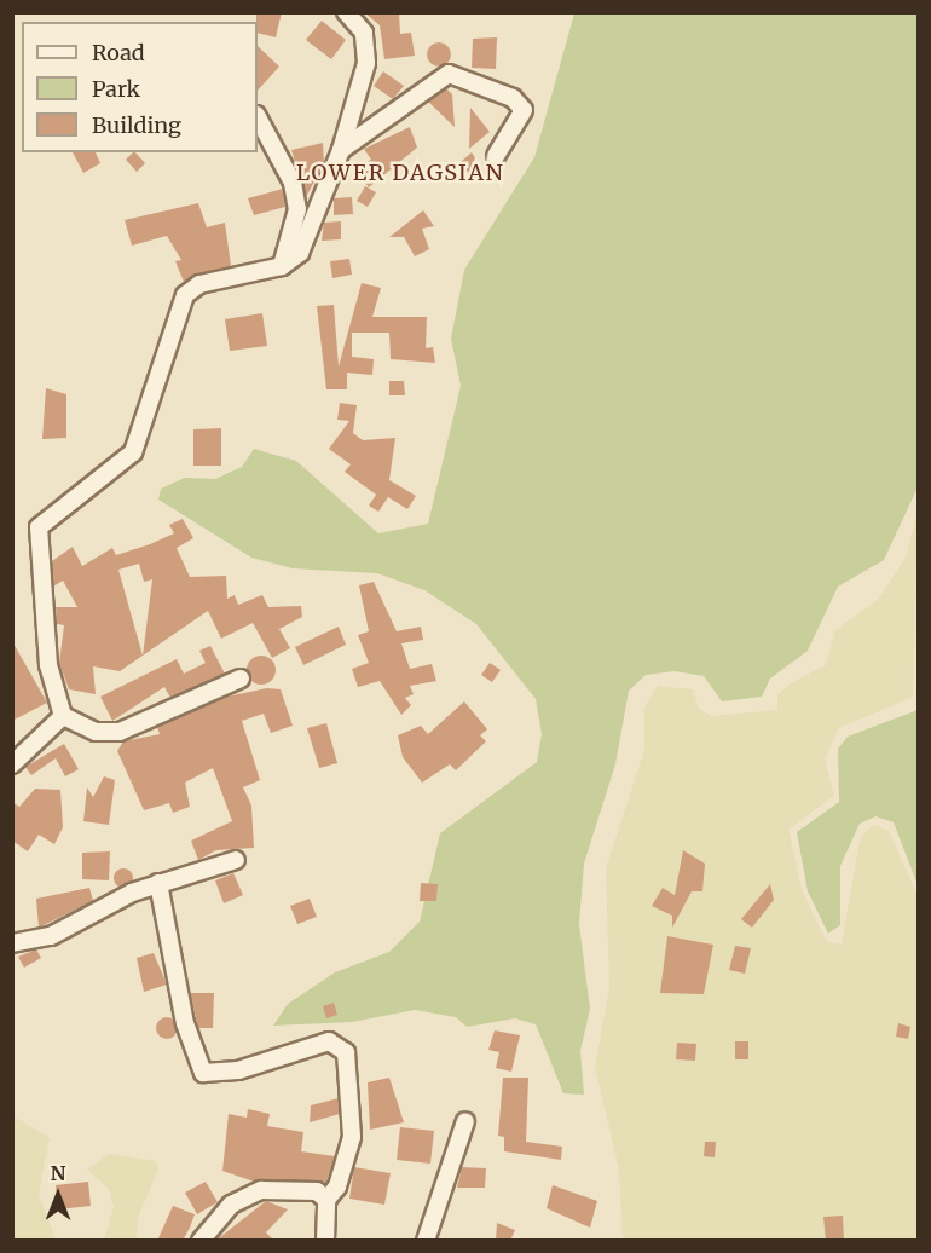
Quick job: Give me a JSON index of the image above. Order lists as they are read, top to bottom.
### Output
{
  "districts": ["LOWER DAGSIAN"],
  "legend": ["Road", "Park", "Building"],
  "north": "top"
}
